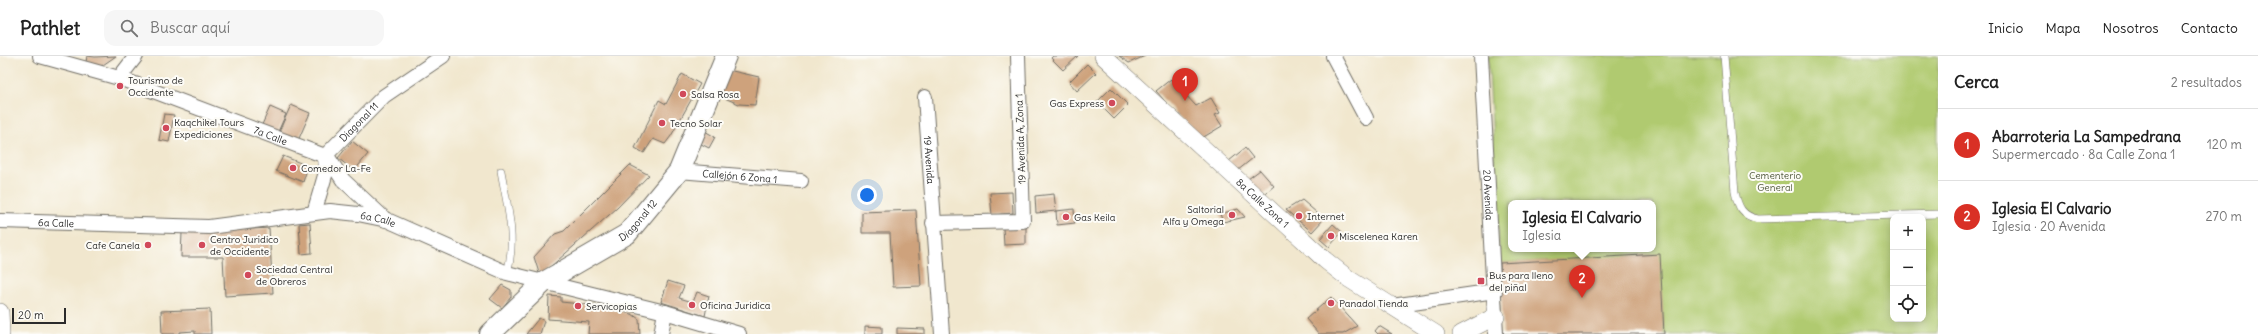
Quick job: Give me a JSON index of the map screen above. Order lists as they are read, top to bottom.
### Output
{
  "streets": {
    "main road": ["Diagonal 12"],
    "street": [
      "Diagonal 11",
      "7a Calle",
      "19 Avenida A, Zona 1",
      "19 Avenida",
      "Callejón 6 Zona 1",
      "20 Avenida",
      "8a Calle Zona 1",
      "6a Calle"
    ]
  },
  "crossings": [
    ["Diagonal 11", "7a Calle"],
    ["19 Avenida A, Zona 1", "19 Avenida"],
    ["Callejón 6 Zona 1", "Diagonal 12"],
    ["Diagonal 12", "6a Calle"]
  ],
  "parks": ["Cementerio General"],
  "places": {
    "other": [
      "Tourismo de Occidente",
      "Salsa Rosa",
      "Gas Express",
      "Tecno Solar",
      "Kaqchikel Tours Expediciones",
      "Comedor La-Fe",
      "Saltorial Alfa y Omega",
      "Internet",
      "Gas Keila",
      "Miscelenea Karen",
      "Cafe Canela",
      "Centro Juridico de Occidente",
      "Sociedad Central de Obreros",
      "Panadol Tienda",
      "Oficina Juridica",
      "Servicopias"
    ],
    "transit": ["Bus para lleno del piñal"]
  },
  "scale_bar": "20 m",
  "page": {
    "header": "Pathlet",
    "search": "Buscar aquí",
    "nav": [
      "Inicio",
      "Mapa",
      "Nosotros",
      "Contacto"
    ],
    "heading": ["Cerca", "2 resultados"],
    "pins": ["1", "2"],
    "list": [
      {
        "mark": "1",
        "name": "Abarroteria La Sampedrana",
        "note": "Supermercado · 8a Calle Zona 1",
        "value": "120 m"
      },
      {
        "mark": "2",
        "name": "Iglesia El Calvario",
        "note": "Iglesia · 20 Avenida",
        "value": "270 m"
      }
    ],
    "popup": ["Iglesia El Calvario", "Iglesia"],
    "map_buttons": ["+", "−"],
    "scale": "20 m"
  }
}
